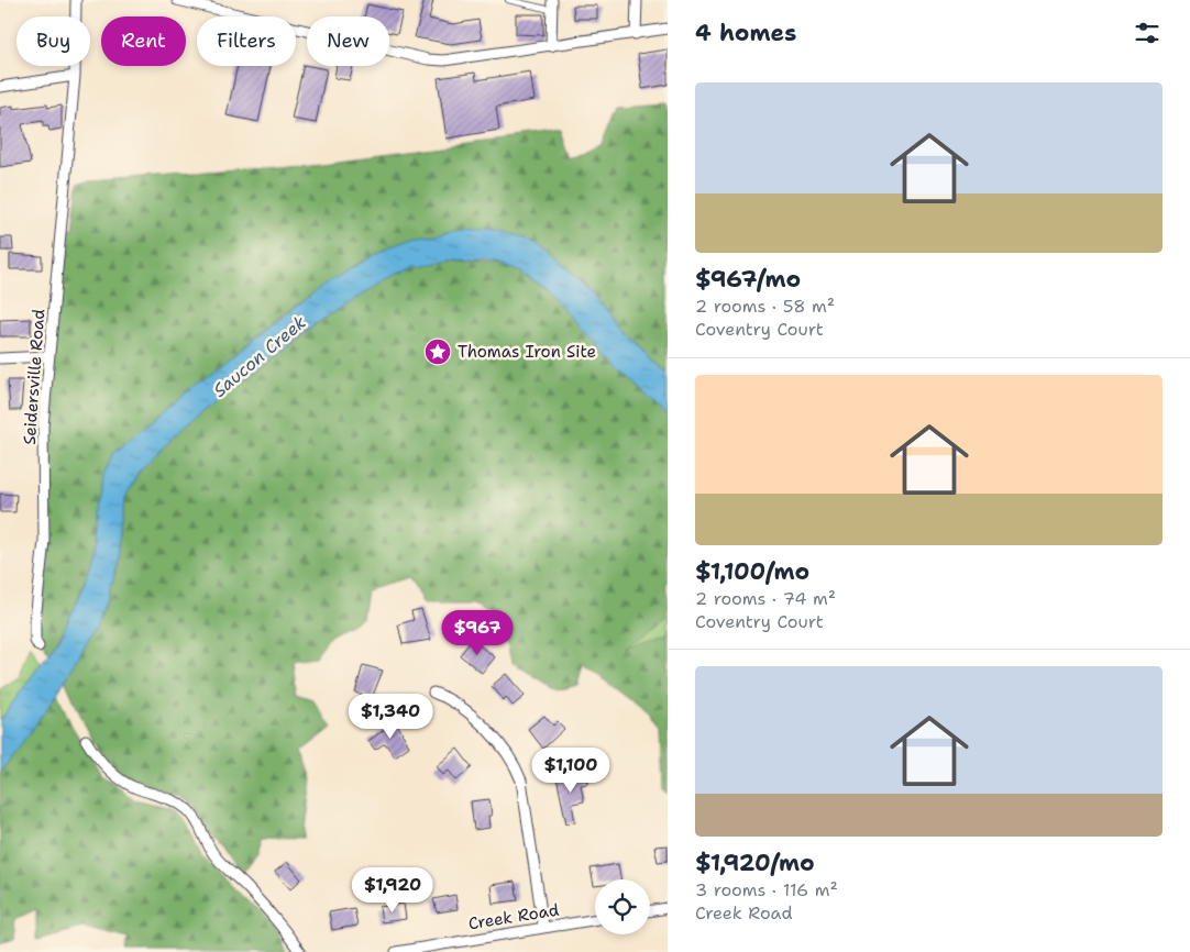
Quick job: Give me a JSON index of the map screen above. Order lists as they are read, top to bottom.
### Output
{
  "streets": {
    "street": ["Seidersville Road", "Creek Road"]
  },
  "water": ["Saucon Creek"],
  "places": {
    "place": ["Thomas Iron Site"]
  },
  "page": {
    "heading": "4 homes",
    "chip": [
      "Buy",
      "Rent",
      "Filters",
      "New"
    ],
    "list": [
      {
        "name": "$967/mo",
        "note": "2 rooms · 58 m² · Coventry Court"
      },
      {
        "name": "$1,100/mo",
        "note": "2 rooms · 74 m² · Coventry Court"
      },
      {
        "name": "$1,920/mo",
        "note": "3 rooms · 116 m² · Creek Road"
      }
    ],
    "price": [
      "$967",
      "$1,340",
      "$1,100",
      "$1,920"
    ]
  }
}
